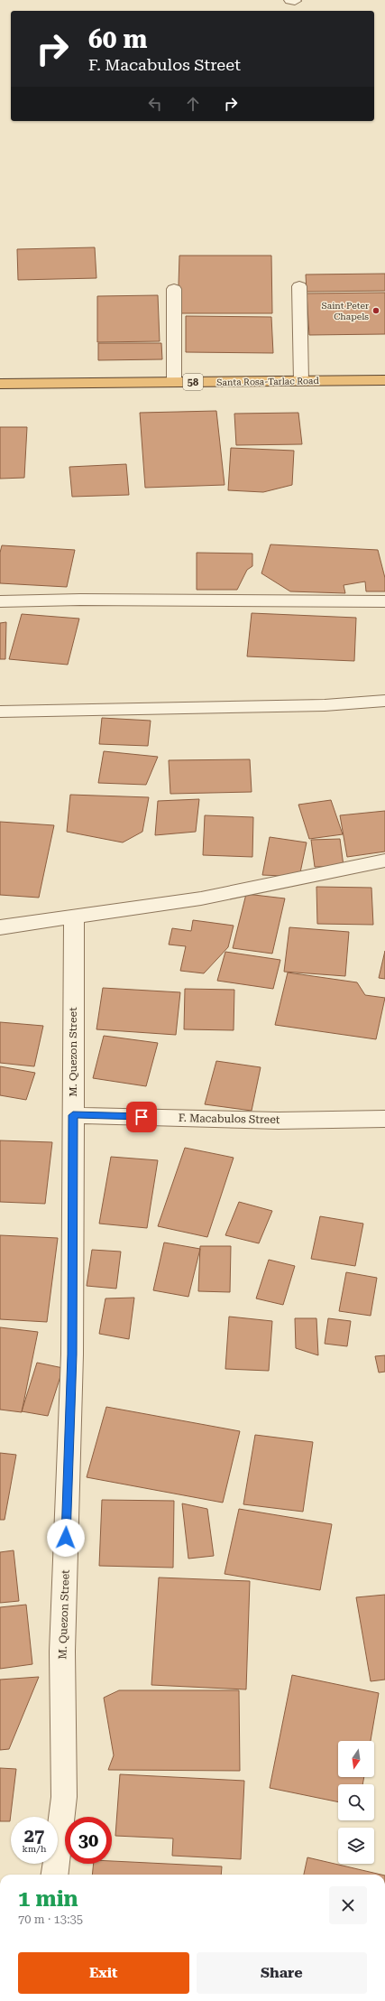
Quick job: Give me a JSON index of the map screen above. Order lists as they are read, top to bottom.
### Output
{
  "streets": {
    "highway": ["Santa Rosa-Tarlac Road", "58"],
    "street": ["M. Quezon Street", "F. Macabulos Street"]
  },
  "crossings": [
    ["M. Quezon Street", "F. Macabulos Street"]
  ],
  "places": ["Saint Peter Chapels"],
  "north": "bottom",
  "page": {
    "turn": ["60 m", "F. Macabulos Street"],
    "speed": "27 km/h",
    "limit": "30",
    "heading": ["1 min", "70 m · 13:35"],
    "buttons": ["Exit", "Share"]
  }
}
